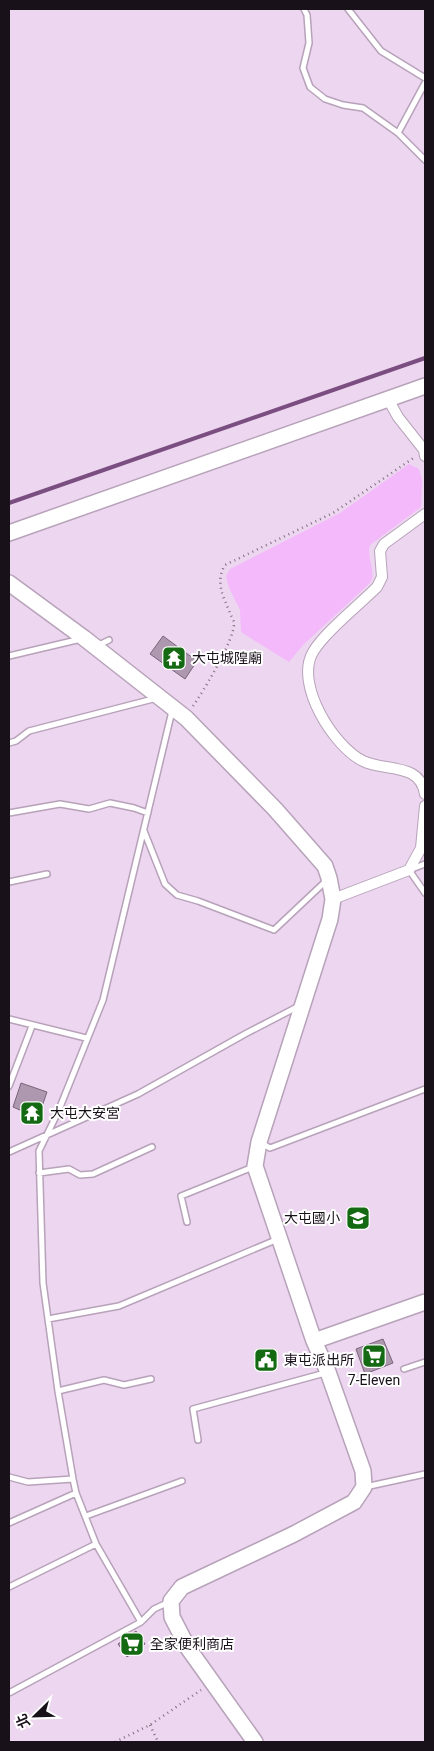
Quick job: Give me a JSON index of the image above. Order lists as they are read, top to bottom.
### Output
{
  "places": {
    "temple": ["大屯城隍廟", "大屯大安宮"],
    "school or university": ["大屯國小"],
    "supermarket": ["7-Eleven", "全家便利商店"],
    "public building": ["東屯派出所"]
  },
  "north": "bottom left"
}
